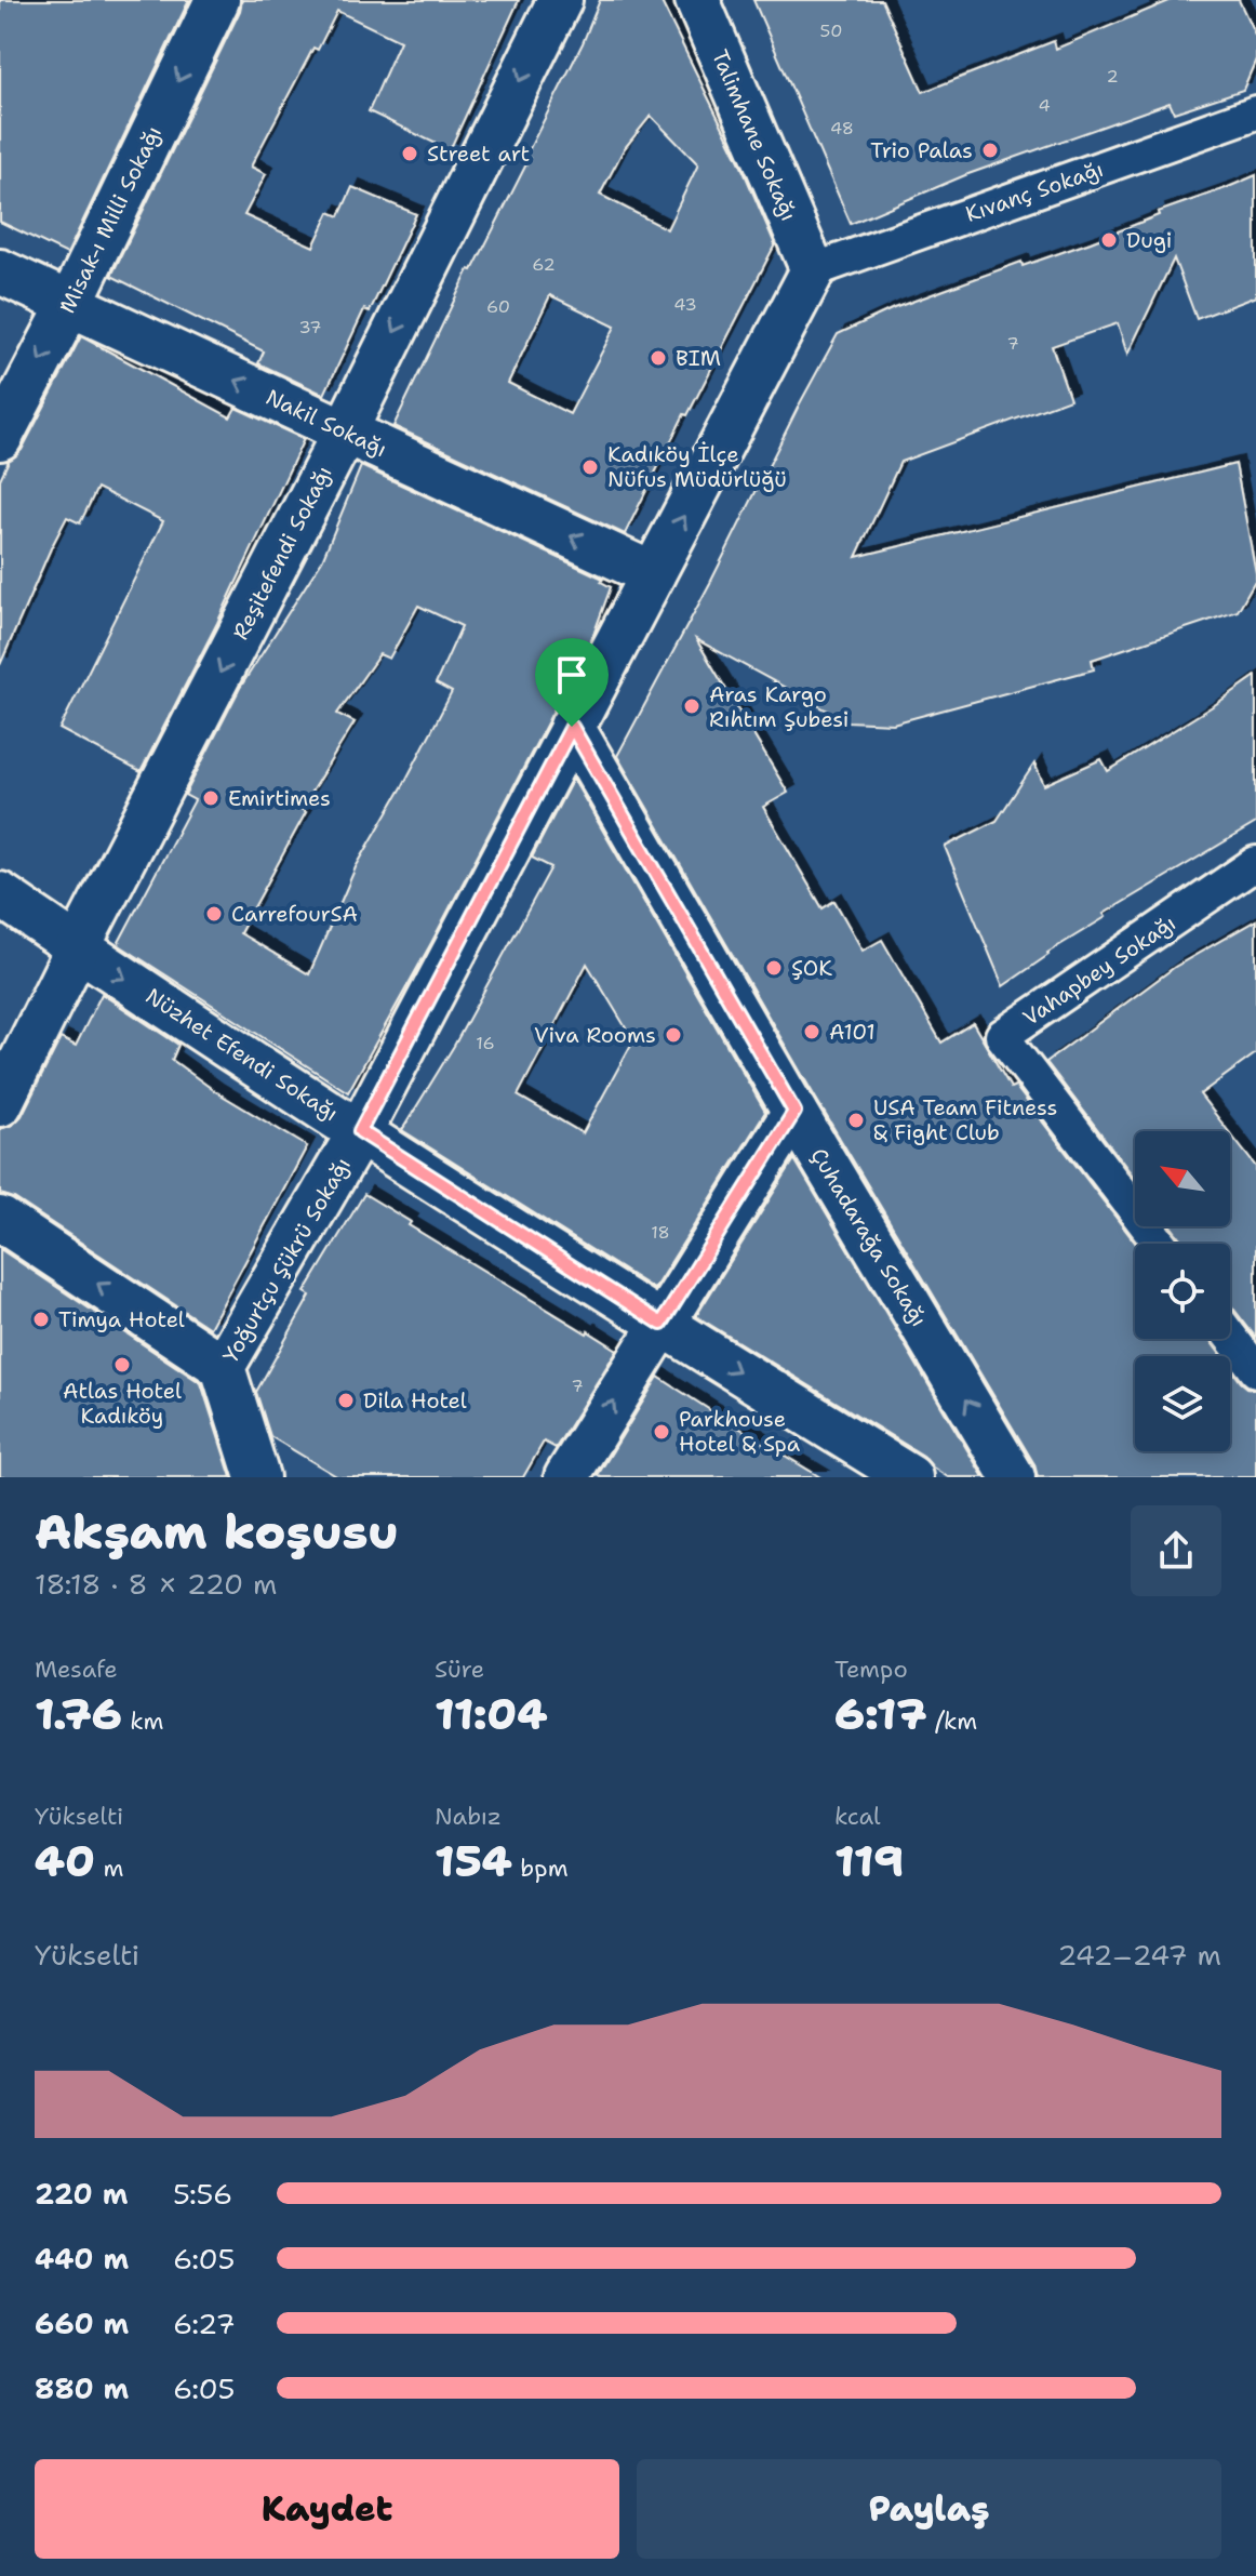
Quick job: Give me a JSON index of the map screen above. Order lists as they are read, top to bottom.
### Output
{
  "streets": {
    "street": [
      "Talimhane Sokağı",
      "Kıvanç Sokağı",
      "Misak-ı Milli Sokağı",
      "Nakil Sokağı",
      "Reşitefendi Sokağı",
      "Vahapbey Sokağı",
      "Nüzhet Efendi Sokağı",
      "Çuhadarağa Sokağı",
      "Yoğurtçu Şükrü Sokağı"
    ]
  },
  "crossings": [
    ["Talimhane Sokağı", "Kıvanç Sokağı"],
    ["Talimhane Sokağı", "Yoğurtçu Şükrü Sokağı"],
    ["Kıvanç Sokağı", "Yoğurtçu Şükrü Sokağı"],
    ["Misak-ı Milli Sokağı", "Nakil Sokağı"],
    ["Nakil Sokağı", "Reşitefendi Sokağı"],
    ["Nakil Sokağı", "Yoğurtçu Şükrü Sokağı"],
    ["Reşitefendi Sokağı", "Nüzhet Efendi Sokağı"],
    ["Nüzhet Efendi Sokağı", "Yoğurtçu Şükrü Sokağı"],
    ["Çuhadarağa Sokağı", "Yoğurtçu Şükrü Sokağı"]
  ],
  "one_way": [
    "Misak-ı Milli Sokağı",
    "Nakil Sokağı",
    "Reşitefendi Sokağı",
    "Çuhadarağa Sokağı"
  ],
  "places": [
    "Trio Palas",
    "Street art",
    "Dugi",
    "BIM",
    "Kadıköy İlçe Nüfus Müdürlüğü",
    "Aras Kargo Rıhtım Şubesi",
    "Emirtimes",
    "CarrefourSA",
    "ŞOK",
    "A101",
    "Viva Rooms",
    "USA Team Fitness & Fight Club",
    "Timya Hotel",
    "Atlas Hotel Kadıköy",
    "Dila Hotel",
    "Parkhouse Hotel & Spa"
  ],
  "house_numbers": [
    "50",
    "2",
    "4",
    "48",
    "62",
    "43",
    "60",
    "37",
    "7",
    "16",
    "18",
    "7"
  ],
  "north": "top left",
  "page": {
    "heading": ["Akşam koşusu", "18:18 · 8 × 220 m"],
    "stats": [
      ["Mesafe", "1.76 km"],
      ["Süre", "11:04"],
      ["Tempo", "6:17 /km"],
      ["Yükselti", "40 m"],
      ["Nabız", "154 bpm"],
      ["kcal", "119"]
    ],
    "chart": ["Yükselti", "242–247 m"],
    "list": [
      {
        "name": "220 m",
        "note": "5:56"
      },
      {
        "name": "440 m",
        "note": "6:05"
      },
      {
        "name": "660 m",
        "note": "6:27"
      },
      {
        "name": "880 m",
        "note": "6:05"
      }
    ],
    "buttons": ["Kaydet", "Paylaş"]
  }
}
